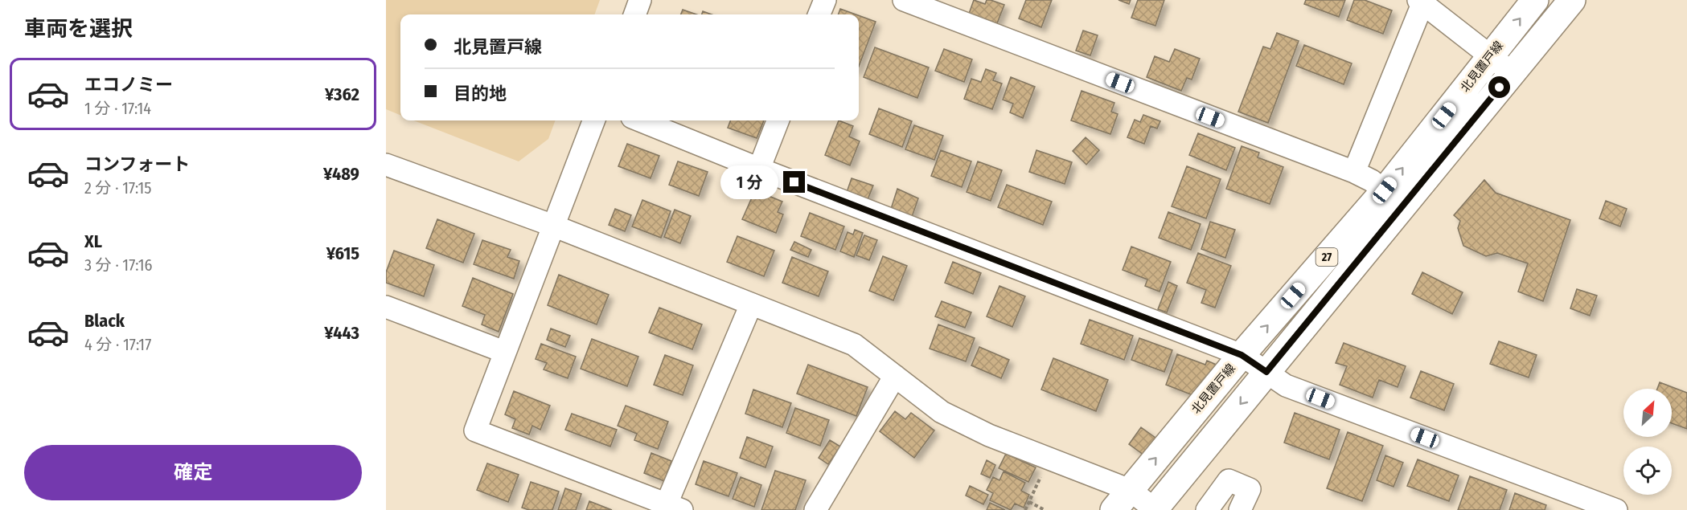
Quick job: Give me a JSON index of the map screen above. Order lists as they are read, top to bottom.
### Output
{
  "streets": {
    "main road": ["北見置戸線", "27"]
  },
  "north": "top right",
  "page": {
    "heading": "車両を選択",
    "banner": ["北見置戸線", "目的地"],
    "list": [
      {
        "name": "エコノミー",
        "note": "1 分 · 17:14",
        "value": "¥362"
      },
      {
        "name": "コンフォート",
        "note": "2 分 · 17:15",
        "value": "¥489"
      },
      {
        "name": "XL",
        "note": "3 分 · 17:16",
        "value": "¥615"
      },
      {
        "name": "Black",
        "note": "4 分 · 17:17",
        "value": "¥443"
      }
    ],
    "bubble": "1 分",
    "buttons": "確定"
  }
}
